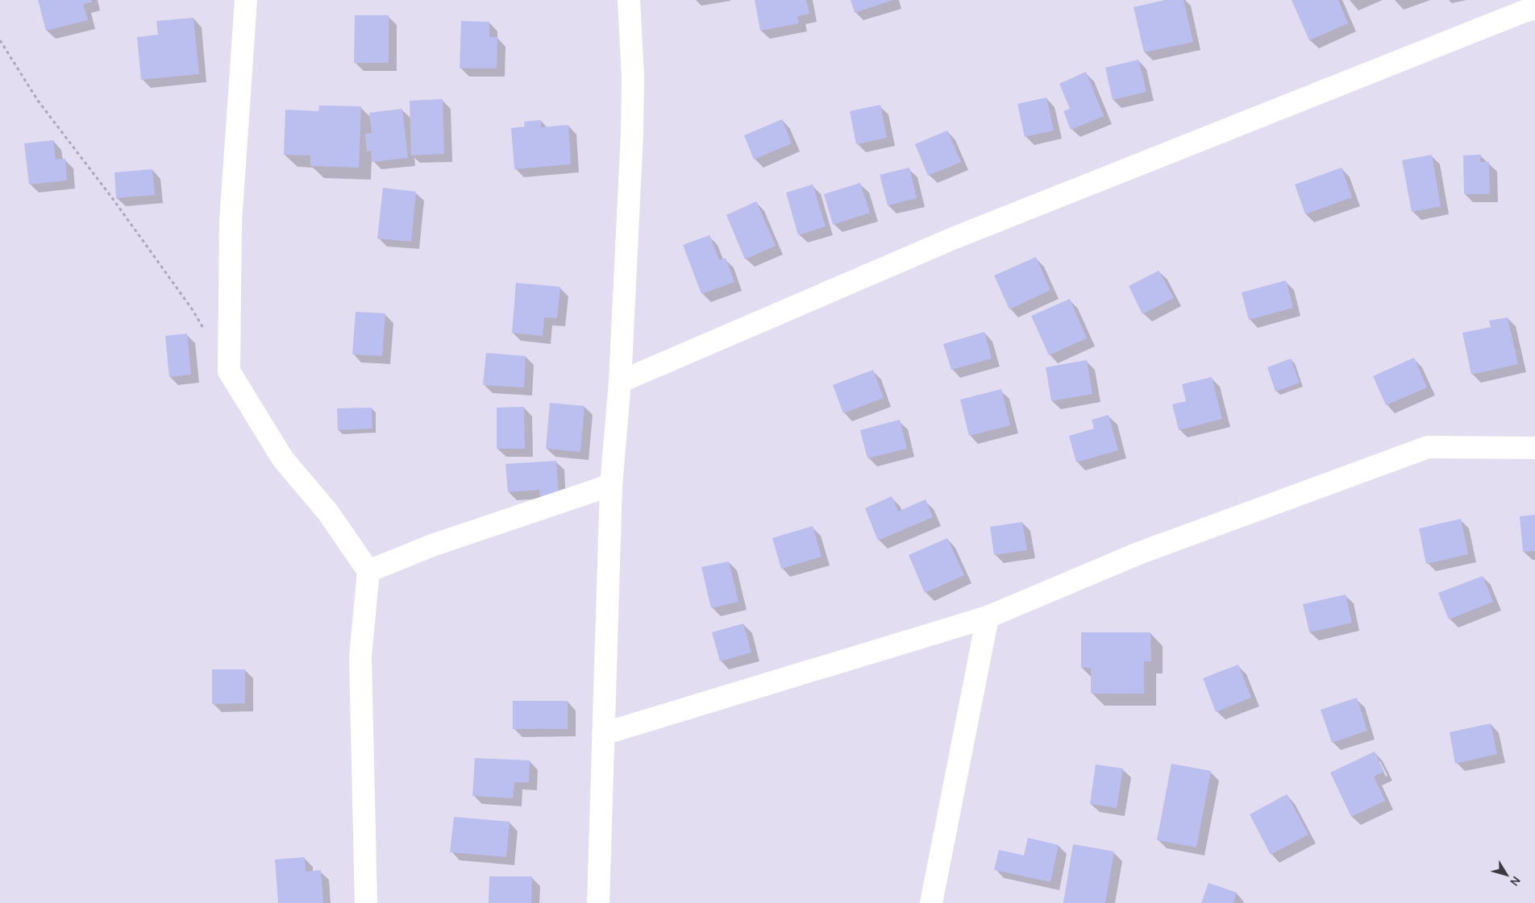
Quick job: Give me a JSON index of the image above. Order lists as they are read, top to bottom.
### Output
{
  "north": "bottom right"
}
